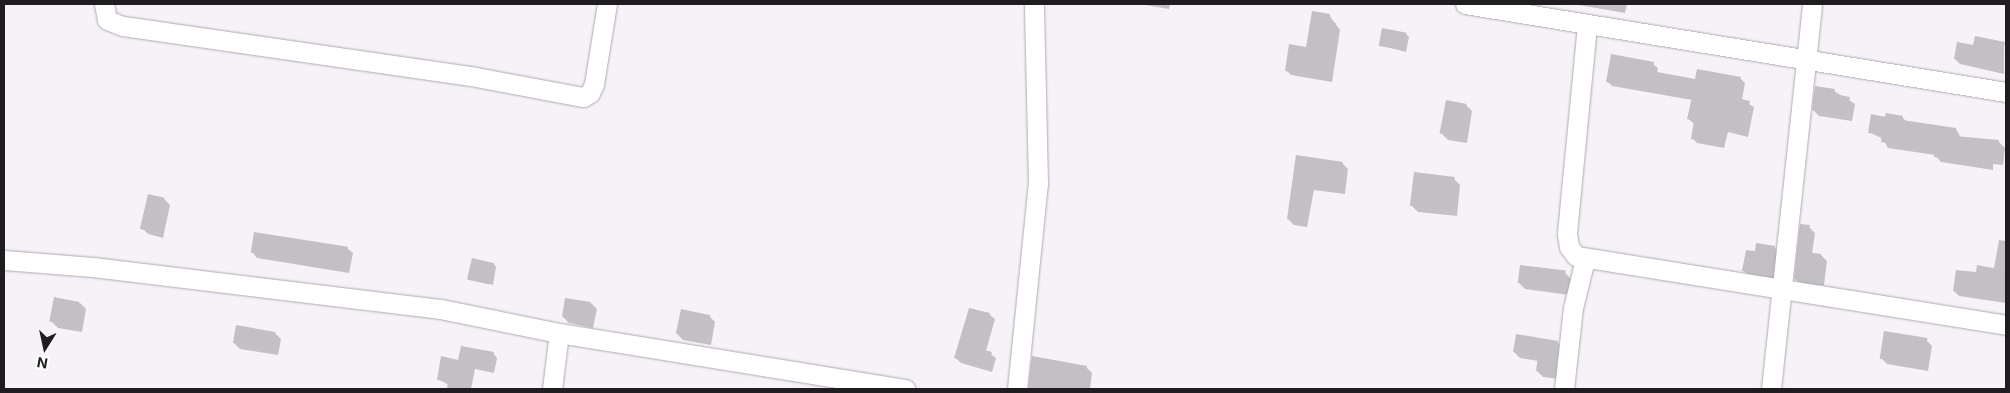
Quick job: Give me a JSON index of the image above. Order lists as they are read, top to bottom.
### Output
{
  "north": "bottom"
}
